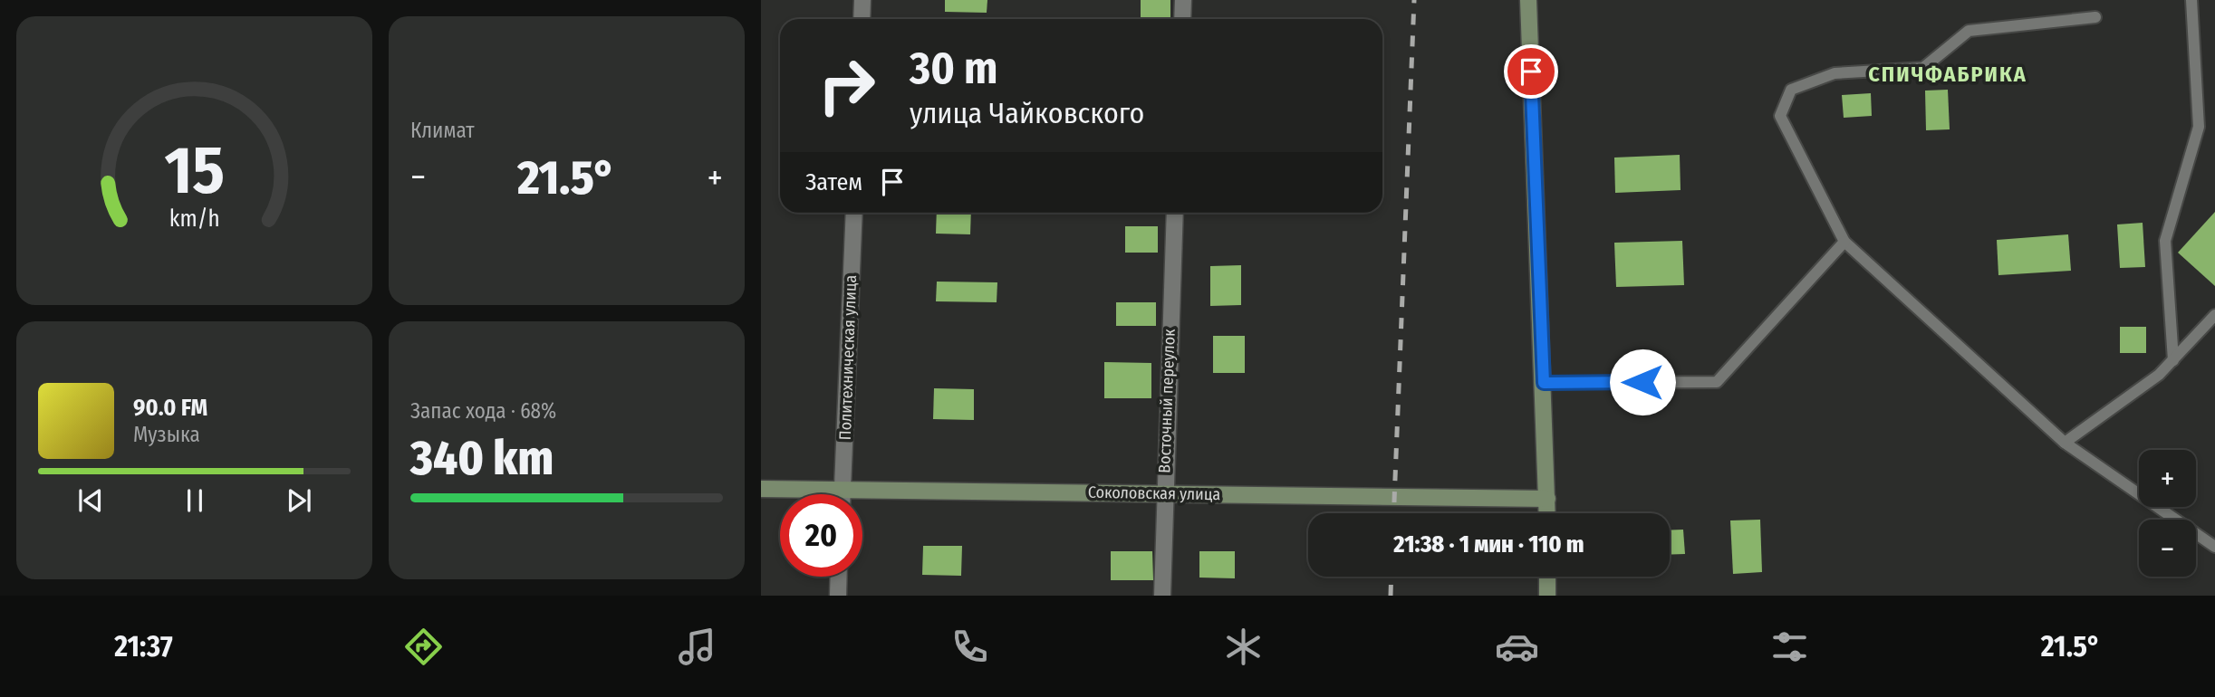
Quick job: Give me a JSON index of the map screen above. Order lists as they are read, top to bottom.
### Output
{
  "streets": {
    "street": ["Политехническая улица", "Восточный переулок", "Соколовская улица"]
  },
  "crossings": [
    ["Политехническая улица", "Соколовская улица"],
    ["Восточный переулок", "Соколовская улица"]
  ],
  "districts": ["СПИЧФАБРИКА"],
  "page": {
    "tile": [
      "Климат",
      ["Запас хода · 68%", "340 km"]
    ],
    "turn": ["30 m", "улица Чайковского"],
    "heat": ["−", "21.5°", "+"],
    "then": "Затем",
    "song": ["90.0 FM", "Музыка"],
    "map_buttons": ["+", "−"],
    "limit": "20",
    "trip": "21:38 · 1 мин · 110 m",
    "tabs": ["21:37", "21.5°"],
    "gauge": ["15", "km/h"]
  }
}
